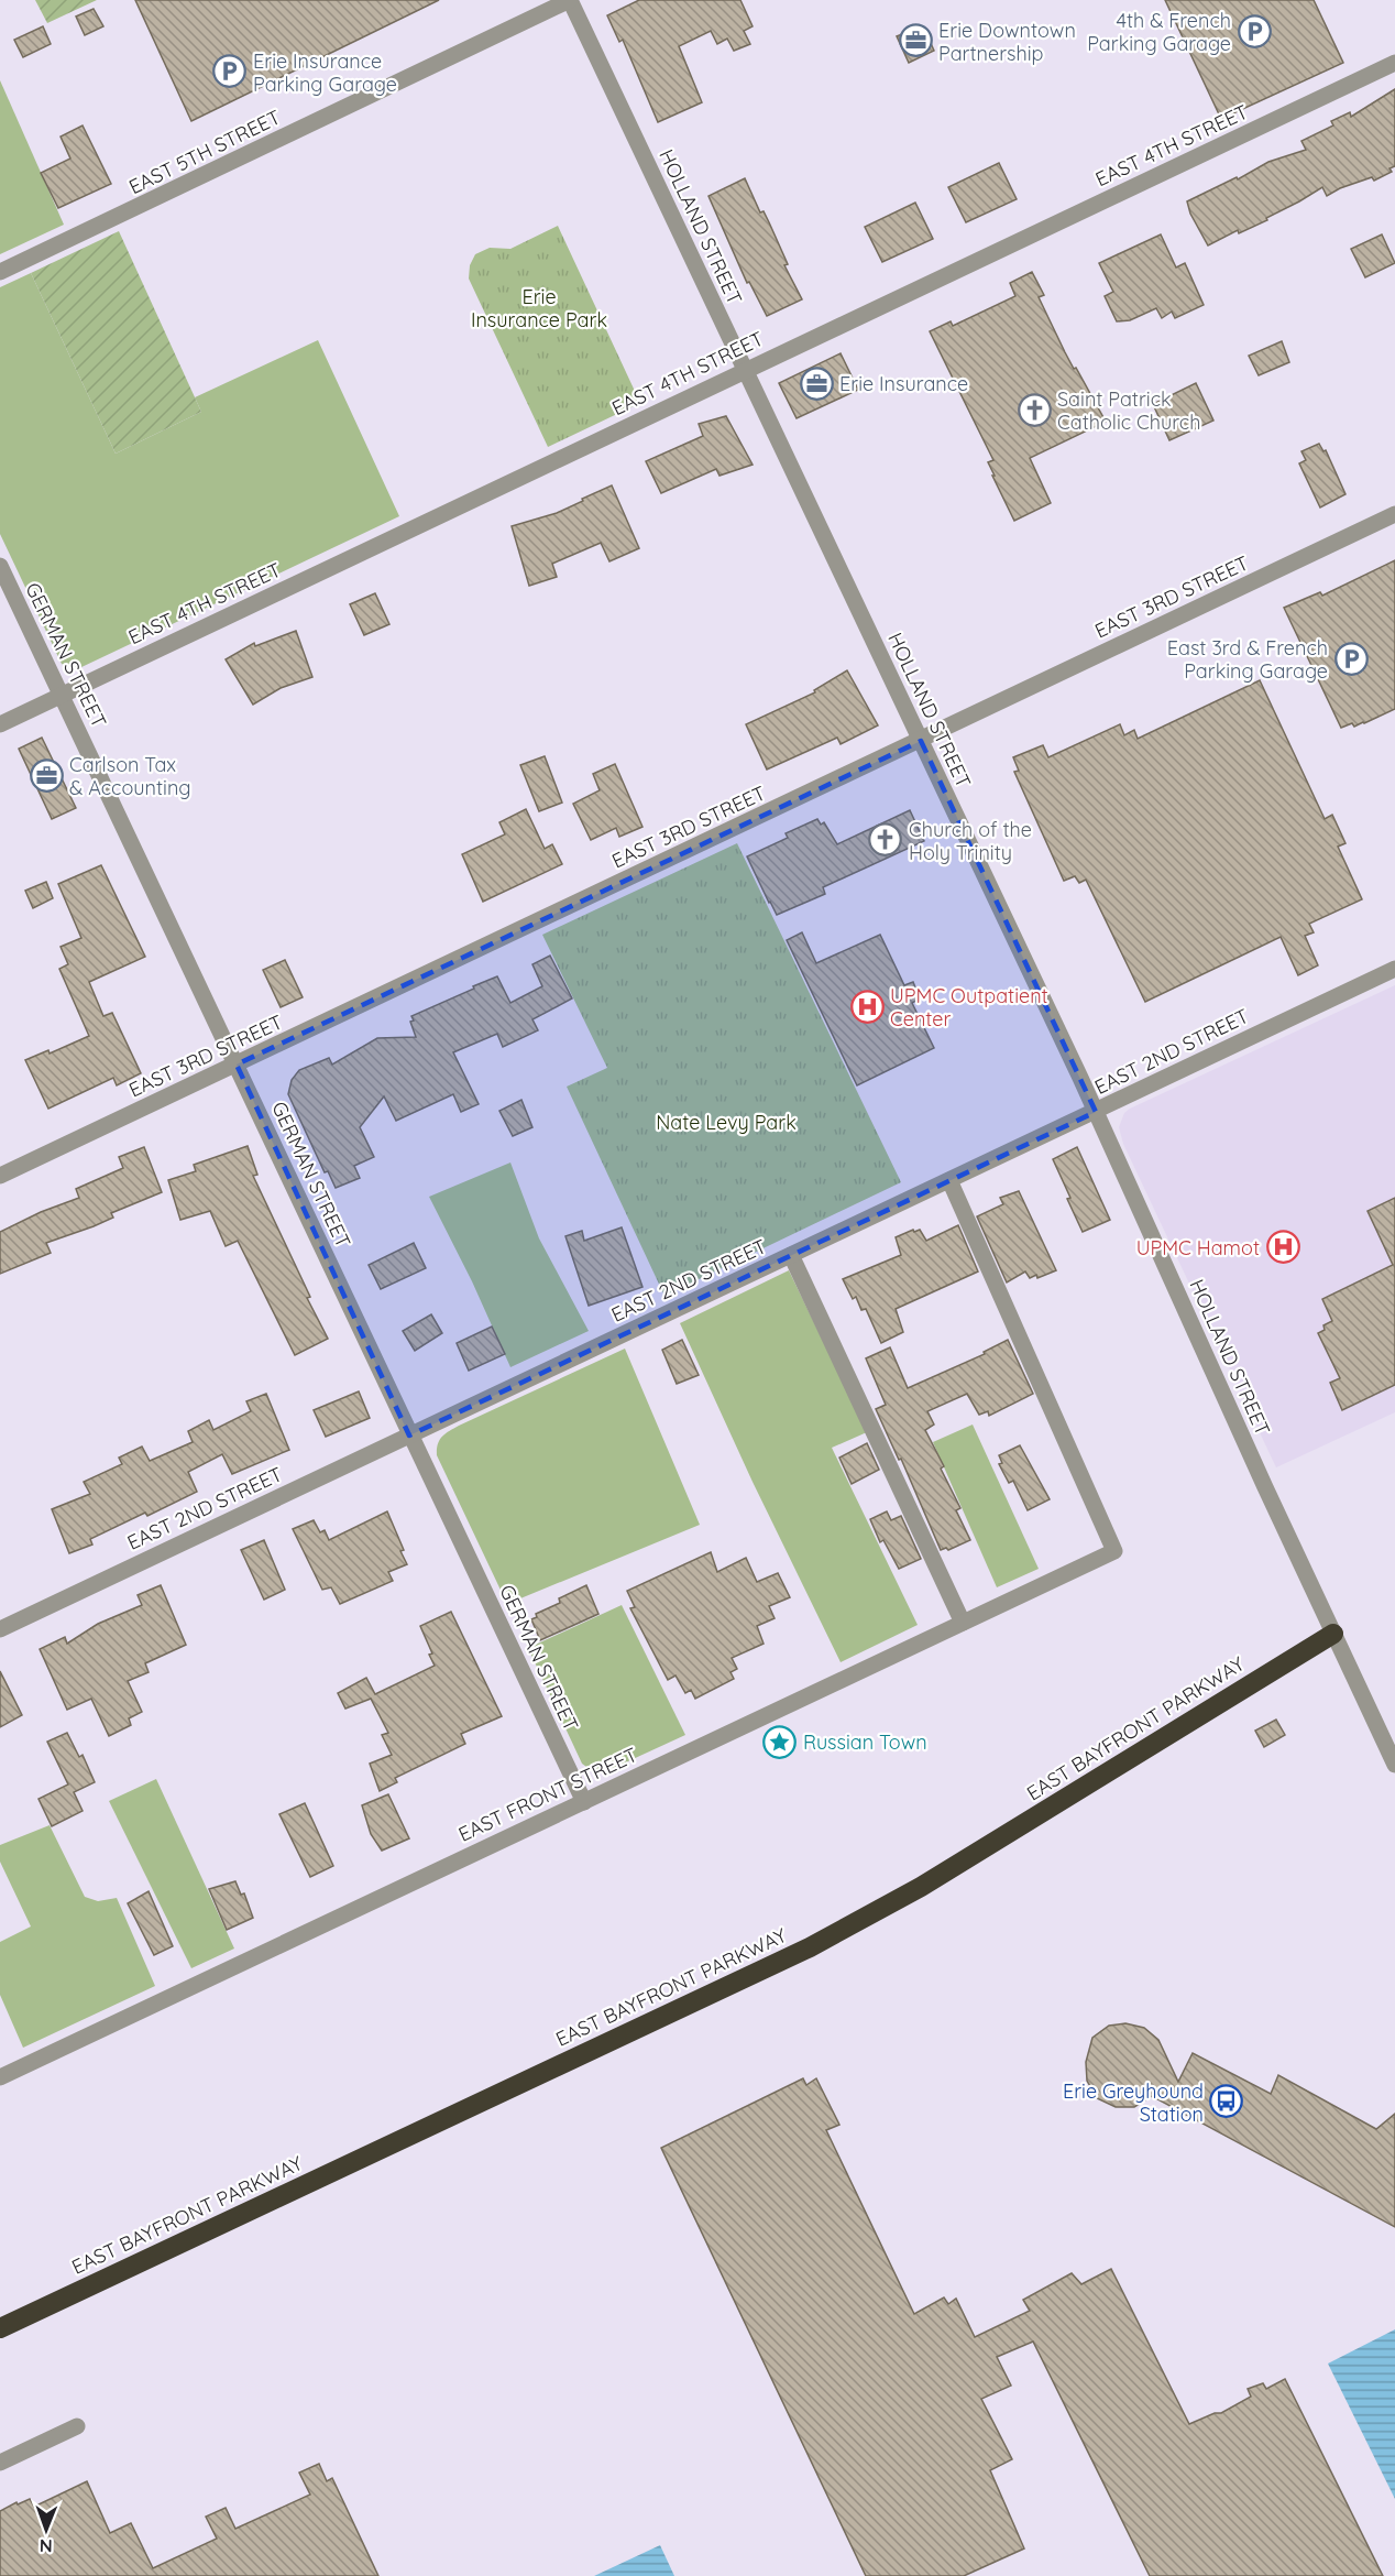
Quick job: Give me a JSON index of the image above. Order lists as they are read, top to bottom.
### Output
{
  "streets": {
    "highway": ["EAST BAYFRONT PARKWAY"],
    "street": [
      "EAST 4TH STREET",
      "EAST 5TH STREET",
      "HOLLAND STREET",
      "EAST 3RD STREET",
      "GERMAN STREET",
      "EAST 2ND STREET",
      "EAST FRONT STREET"
    ]
  },
  "crossings": [
    ["EAST 4TH STREET", "HOLLAND STREET"],
    ["EAST 4TH STREET", "GERMAN STREET"],
    ["EAST 5TH STREET", "HOLLAND STREET"],
    ["HOLLAND STREET", "EAST 3RD STREET"],
    ["HOLLAND STREET", "EAST 2ND STREET"],
    ["HOLLAND STREET", "EAST BAYFRONT PARKWAY"],
    ["EAST 3RD STREET", "GERMAN STREET"],
    ["GERMAN STREET", "EAST 2ND STREET"],
    ["GERMAN STREET", "EAST FRONT STREET"],
    ["EAST 2ND STREET", "EAST FRONT STREET"]
  ],
  "parks": ["Erie Insurance Park", "Nate Levy Park"],
  "places": {
    "parking": ["4th & French Parking Garage", "Erie Insurance Parking Garage", "East 3rd & French Parking Garage"],
    "office": ["Erie Downtown Partnership", "Erie Insurance", "Carlson Tax & Accounting"],
    "church": ["Saint Patrick Catholic Church", "Church of the Holy Trinity"],
    "hospital": ["UPMC Outpatient Center", "UPMC Hamot"],
    "place": ["Russian Town"],
    "bus stop": ["Erie Greyhound Station"]
  },
  "north": "bottom"
}
